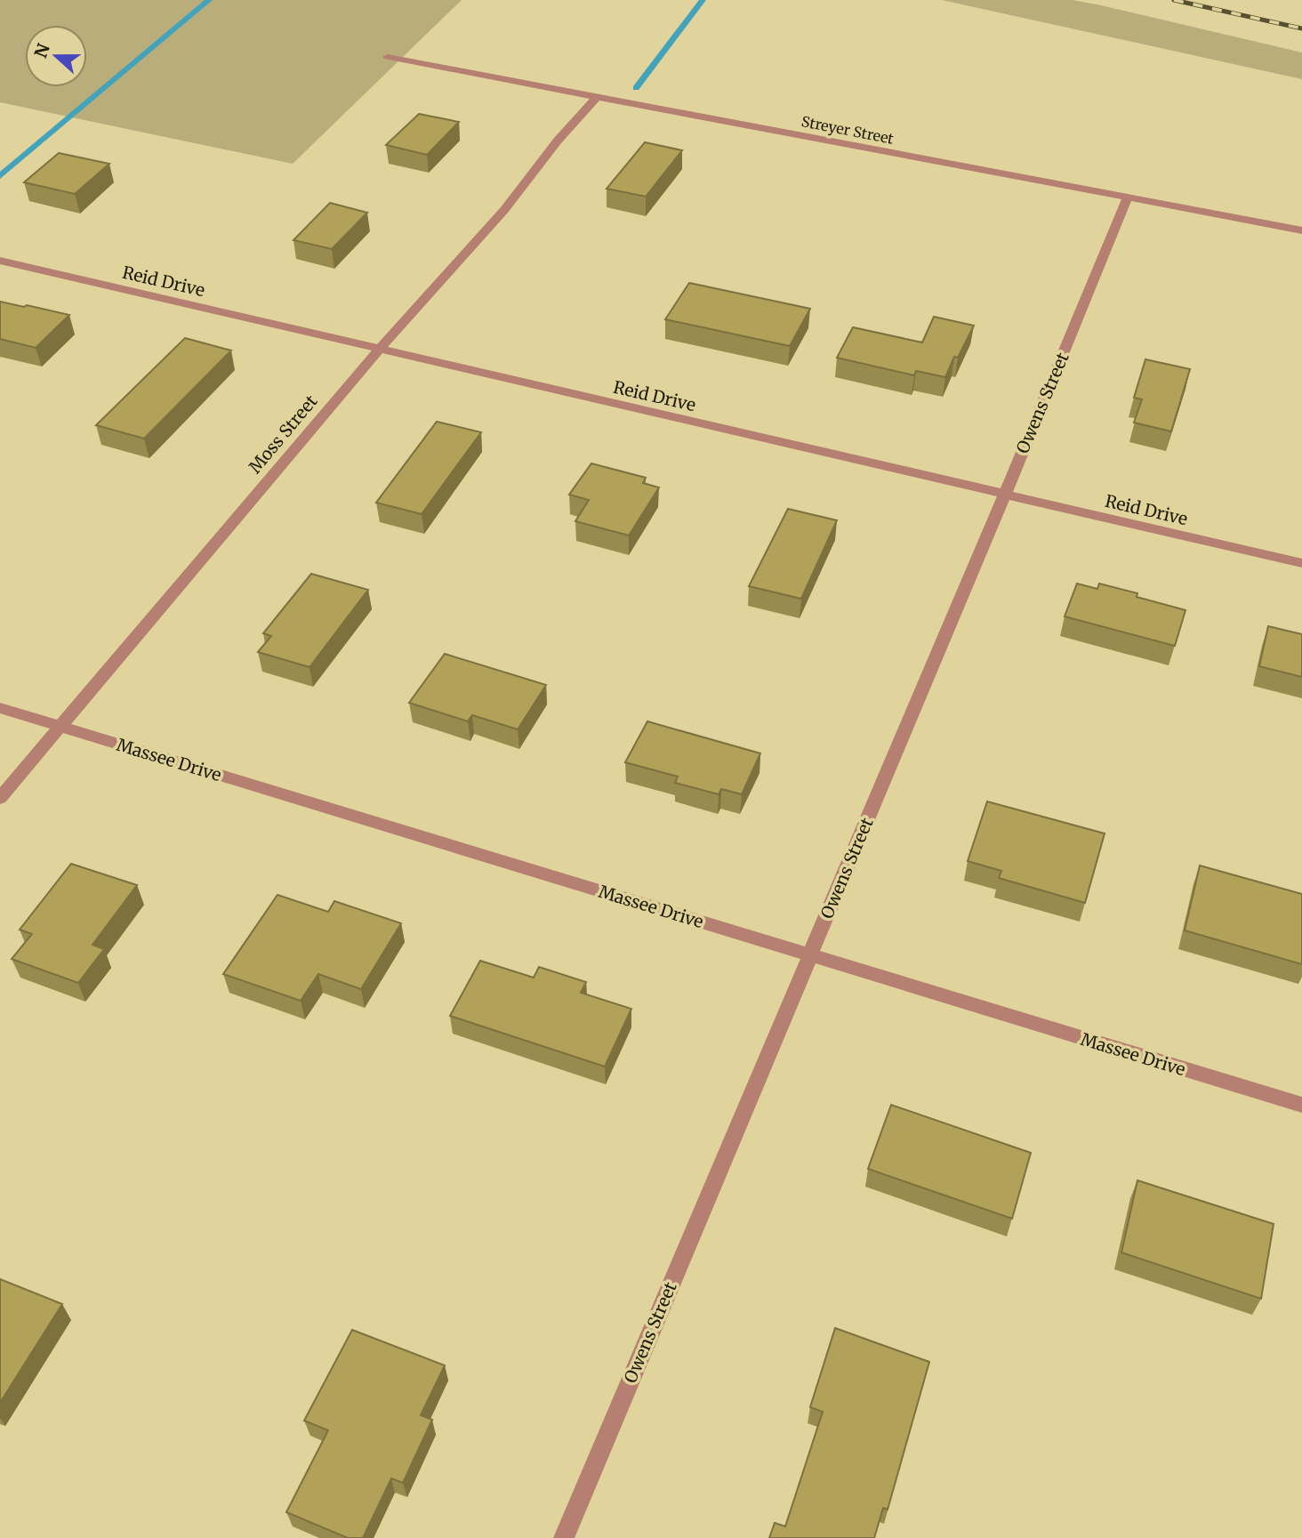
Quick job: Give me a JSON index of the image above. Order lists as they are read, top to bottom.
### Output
{
  "streets": {
    "street": [
      "Streyer Street",
      "Reid Drive",
      "Owens Street",
      "Moss Street",
      "Massee Drive"
    ]
  },
  "crossings": [
    ["Streyer Street", "Owens Street"],
    ["Streyer Street", "Moss Street"],
    ["Reid Drive", "Owens Street"],
    ["Reid Drive", "Moss Street"],
    ["Owens Street", "Massee Drive"],
    ["Moss Street", "Massee Drive"]
  ],
  "north": "left"
}
